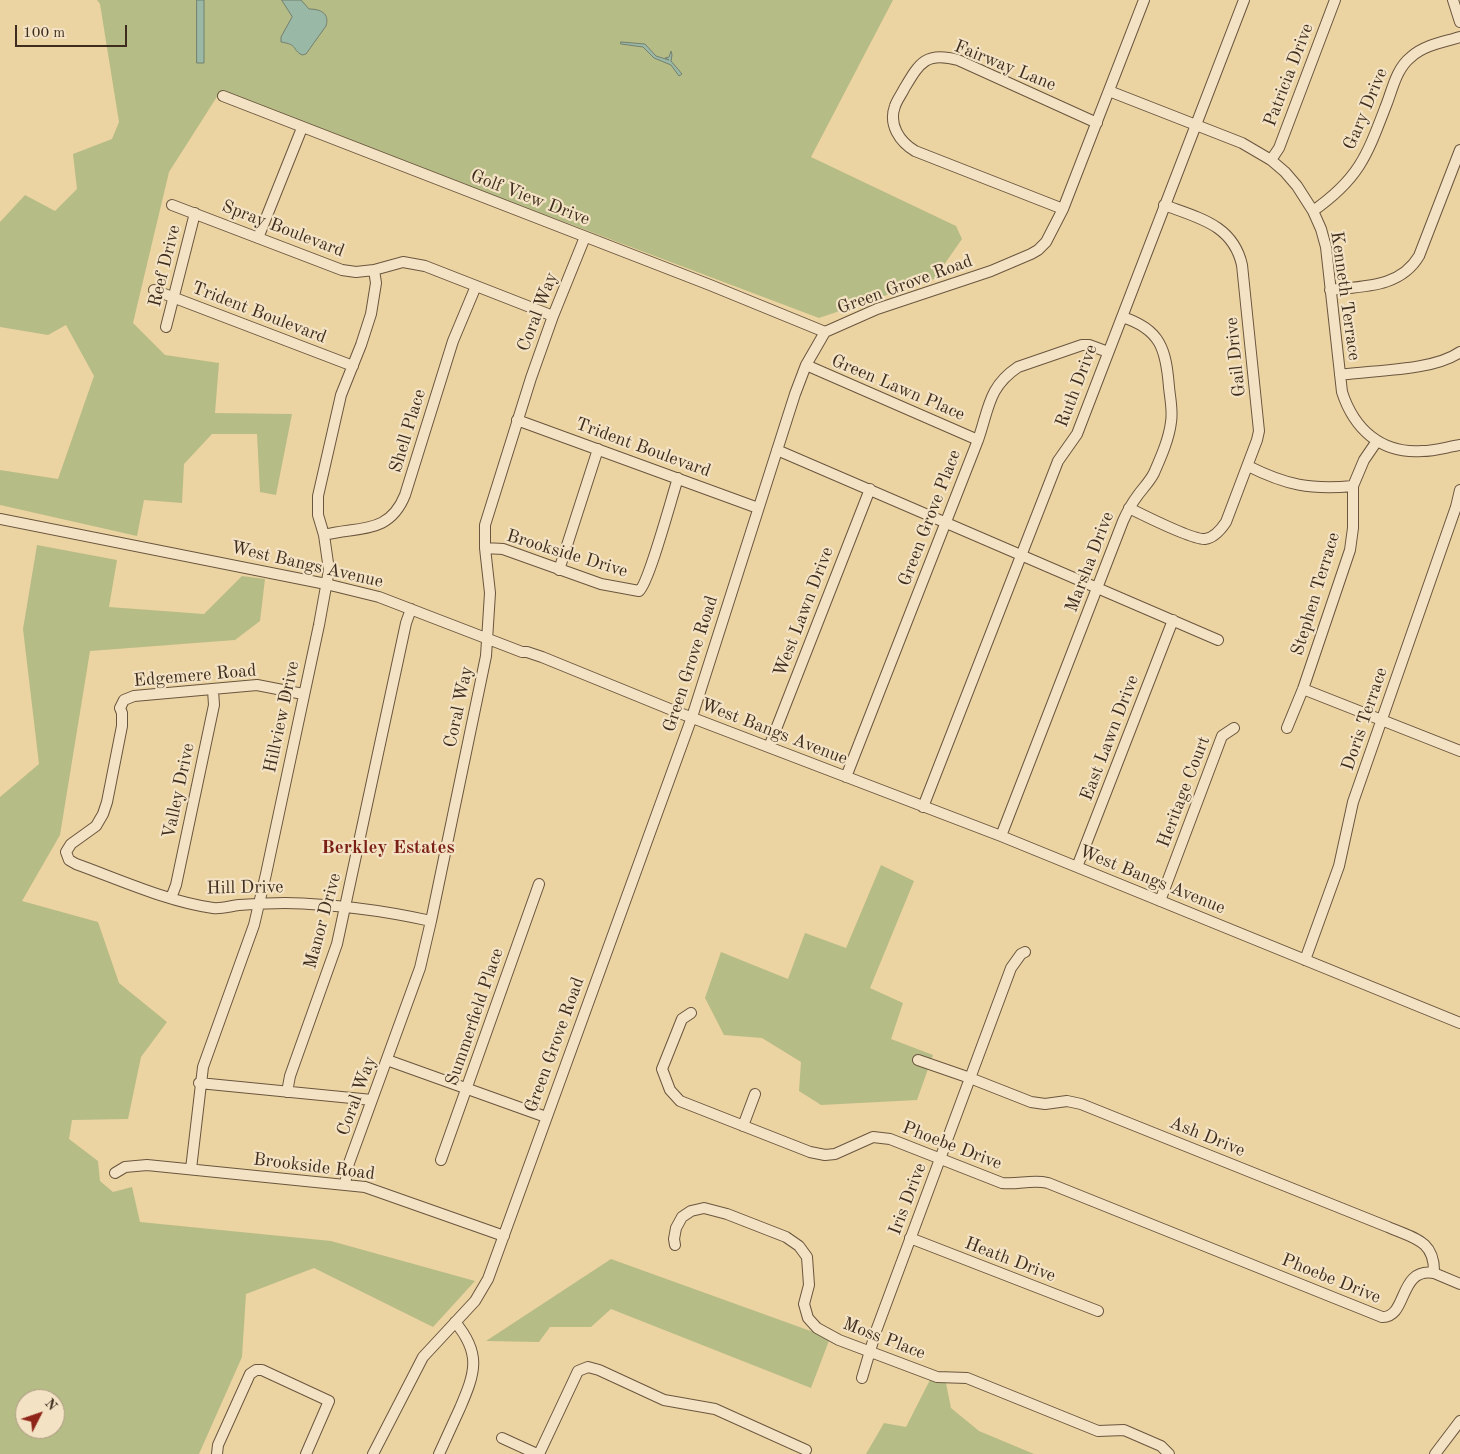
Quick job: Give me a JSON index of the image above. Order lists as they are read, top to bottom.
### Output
{
  "streets": {
    "street": [
      "Fairway Lane",
      "Patricia Drive",
      "Gary Drive",
      "Golf View Drive",
      "Spray Boulevard",
      "Reef Drive",
      "Green Grove Road",
      "Kenneth Terrace",
      "Coral Way",
      "Trident Boulevard",
      "Gail Drive",
      "Ruth Drive",
      "Green Lawn Place",
      "Shell Place",
      "Green Grove Place",
      "Brookside Drive",
      "Marsha Drive",
      "West Bangs Avenue",
      "Stephen Terrace",
      "West Lawn Drive",
      "Edgemere Road",
      "Hillview Drive",
      "Doris Terrace",
      "East Lawn Drive",
      "Valley Drive",
      "Heritage Court",
      "Hill Drive",
      "Manor Drive",
      "Summerfield Place",
      "Ash Drive",
      "Phoebe Drive",
      "Brookside Road",
      "Iris Drive",
      "Heath Drive",
      "Moss Place"
    ]
  },
  "crossings": [
    ["Fairway Lane", "Green Grove Road"],
    ["Patricia Drive", "Kenneth Terrace"],
    ["Gary Drive", "Kenneth Terrace"],
    ["Golf View Drive", "Green Grove Road"],
    ["Golf View Drive", "Coral Way"],
    ["Spray Boulevard", "Reef Drive"],
    ["Spray Boulevard", "Coral Way"],
    ["Spray Boulevard", "Shell Place"],
    ["Spray Boulevard", "Hillview Drive"],
    ["Reef Drive", "Trident Boulevard"],
    ["Green Grove Road", "Kenneth Terrace"],
    ["Green Grove Road", "Trident Boulevard"],
    ["Green Grove Road", "Green Lawn Place"],
    ["Green Grove Road", "West Bangs Avenue"],
    ["Green Grove Road", "Brookside Road"],
    ["Kenneth Terrace", "Ruth Drive"],
    ["Kenneth Terrace", "Stephen Terrace"],
    ["Coral Way", "Trident Boulevard"],
    ["Coral Way", "Brookside Drive"],
    ["Coral Way", "West Bangs Avenue"],
    ["Coral Way", "Hill Drive"],
    ["Coral Way", "Brookside Road"],
    ["Trident Boulevard", "Brookside Drive"],
    ["Trident Boulevard", "Hillview Drive"],
    ["Gail Drive", "Ruth Drive"],
    ["Gail Drive", "Marsha Drive"],
    ["Ruth Drive", "Green Grove Place"],
    ["Ruth Drive", "Marsha Drive"],
    ["Ruth Drive", "West Bangs Avenue"],
    ["Green Lawn Place", "Green Grove Place"],
    ["Shell Place", "Hillview Drive"],
    ["Green Grove Place", "West Bangs Avenue"],
    ["Marsha Drive", "West Bangs Avenue"],
    ["West Bangs Avenue", "West Lawn Drive"],
    ["West Bangs Avenue", "Hillview Drive"],
    ["West Bangs Avenue", "Doris Terrace"],
    ["West Bangs Avenue", "East Lawn Drive"],
    ["West Bangs Avenue", "Heritage Court"],
    ["West Bangs Avenue", "Manor Drive"],
    ["Edgemere Road", "Hillview Drive"],
    ["Edgemere Road", "Valley Drive"],
    ["Edgemere Road", "Hill Drive"],
    ["Hillview Drive", "Hill Drive"],
    ["Hillview Drive", "Brookside Road"],
    ["Valley Drive", "Hill Drive"],
    ["Hill Drive", "Manor Drive"],
    ["Ash Drive", "Phoebe Drive"],
    ["Ash Drive", "Iris Drive"],
    ["Phoebe Drive", "Iris Drive"],
    ["Iris Drive", "Heath Drive"],
    ["Iris Drive", "Moss Place"]
  ],
  "districts": ["Berkley Estates"],
  "scale_bar": "100 m",
  "north": "top right"
}
